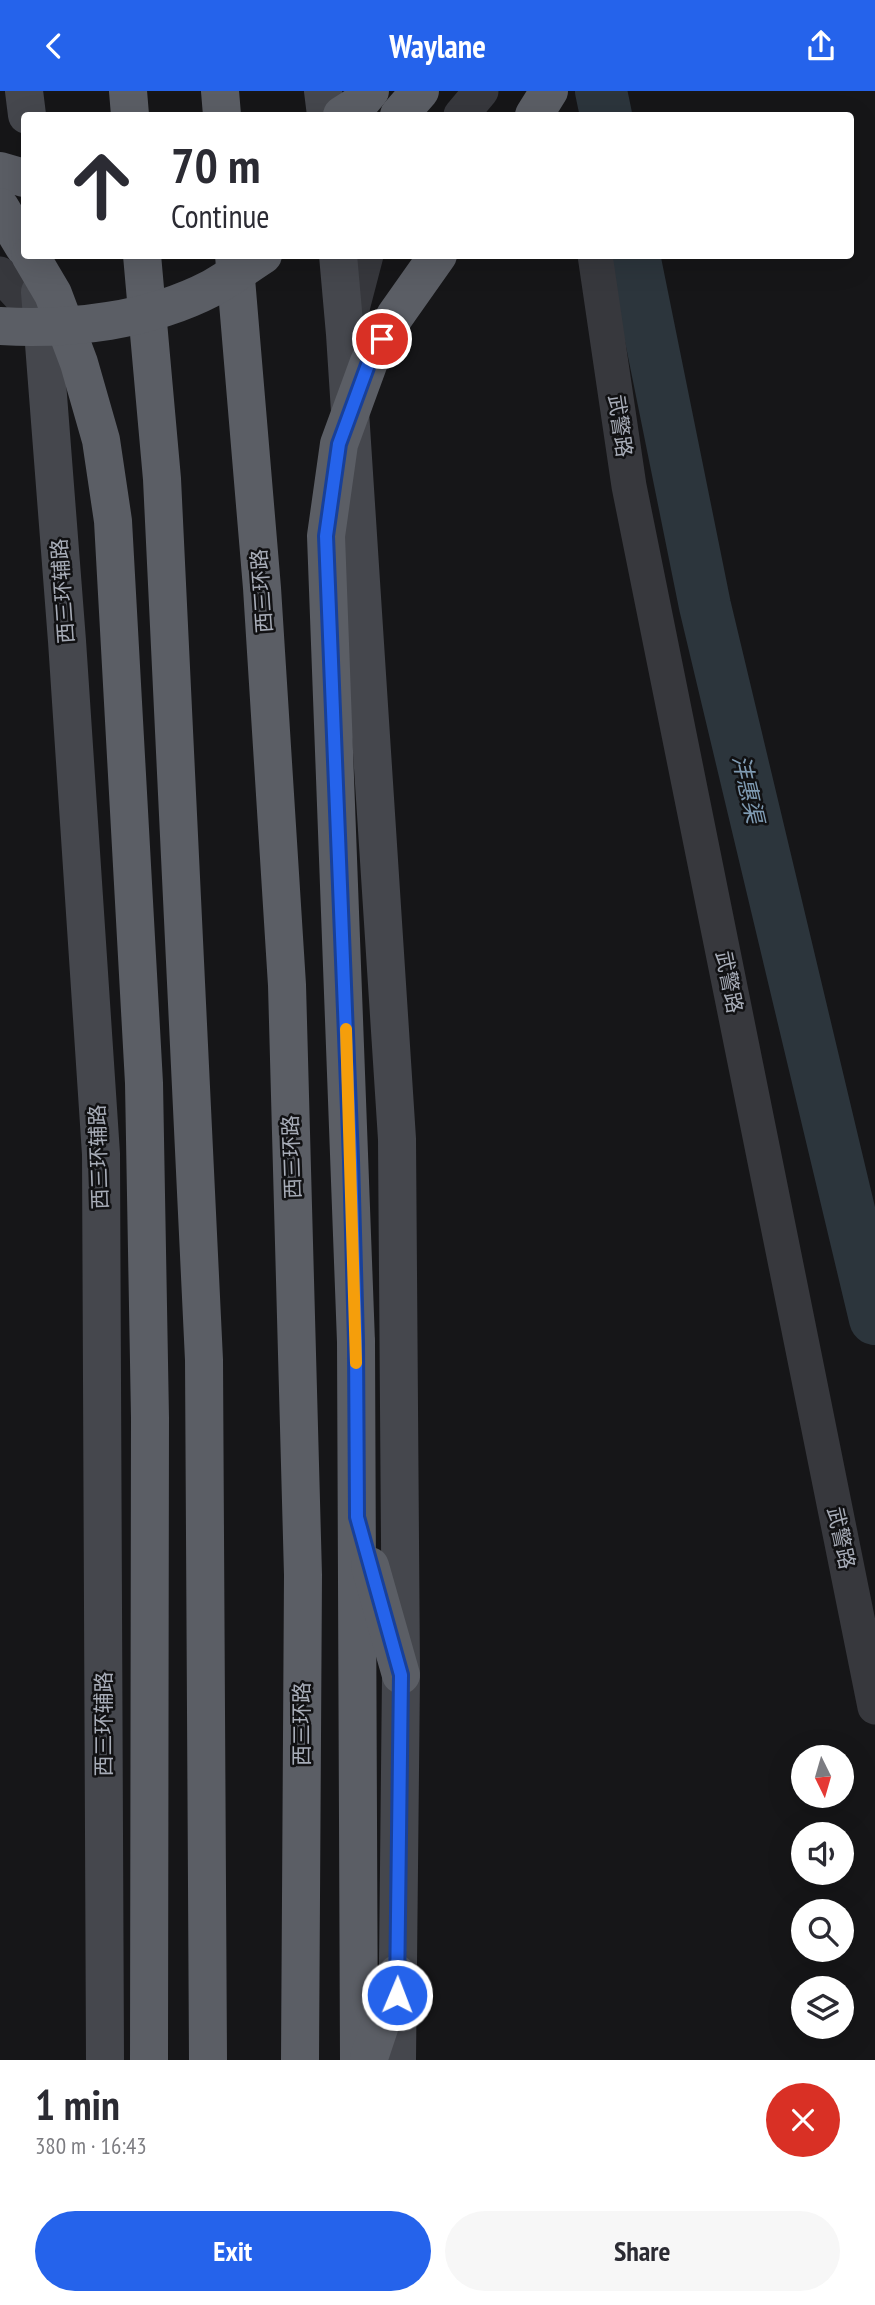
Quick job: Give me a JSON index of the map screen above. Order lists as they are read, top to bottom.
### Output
{
  "streets": {
    "highway": ["西三环路"],
    "main road": ["西三环辅路"],
    "street": ["武警路"]
  },
  "water": ["沣惠渠"],
  "north": "bottom",
  "page": {
    "header": "Waylane",
    "turn": ["70 m", "Continue"],
    "heading": ["1 min", "380 m · 16:43"],
    "buttons": ["Exit", "Share"]
  }
}
